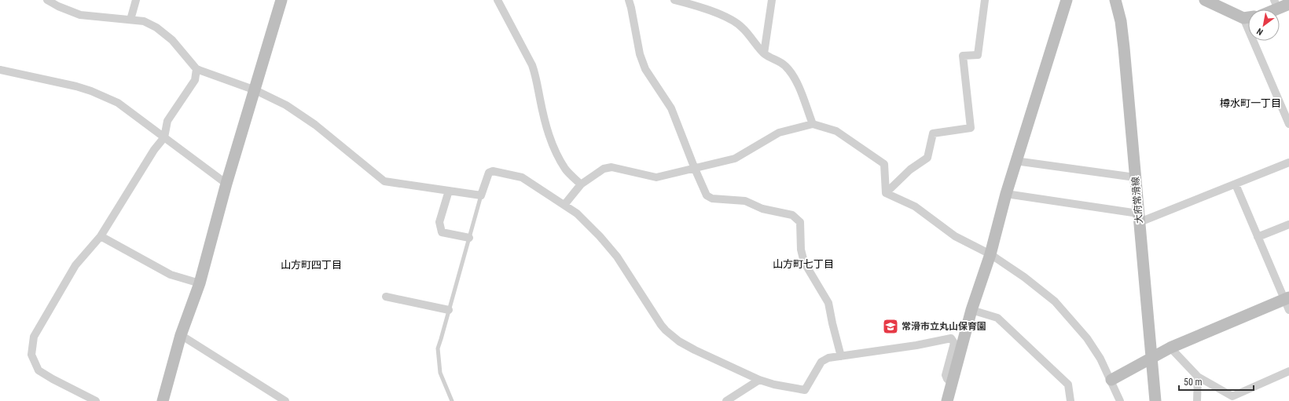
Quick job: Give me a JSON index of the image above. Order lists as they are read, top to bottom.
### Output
{
  "streets": {
    "street": ["大府常滑線"]
  },
  "districts": ["樽水町一丁目", "山方町七丁目", "山方町四丁目"],
  "places": {
    "school or university": ["常滑市立丸山保育園"]
  },
  "scale_bar": "50 m",
  "north": "bottom left"
}
